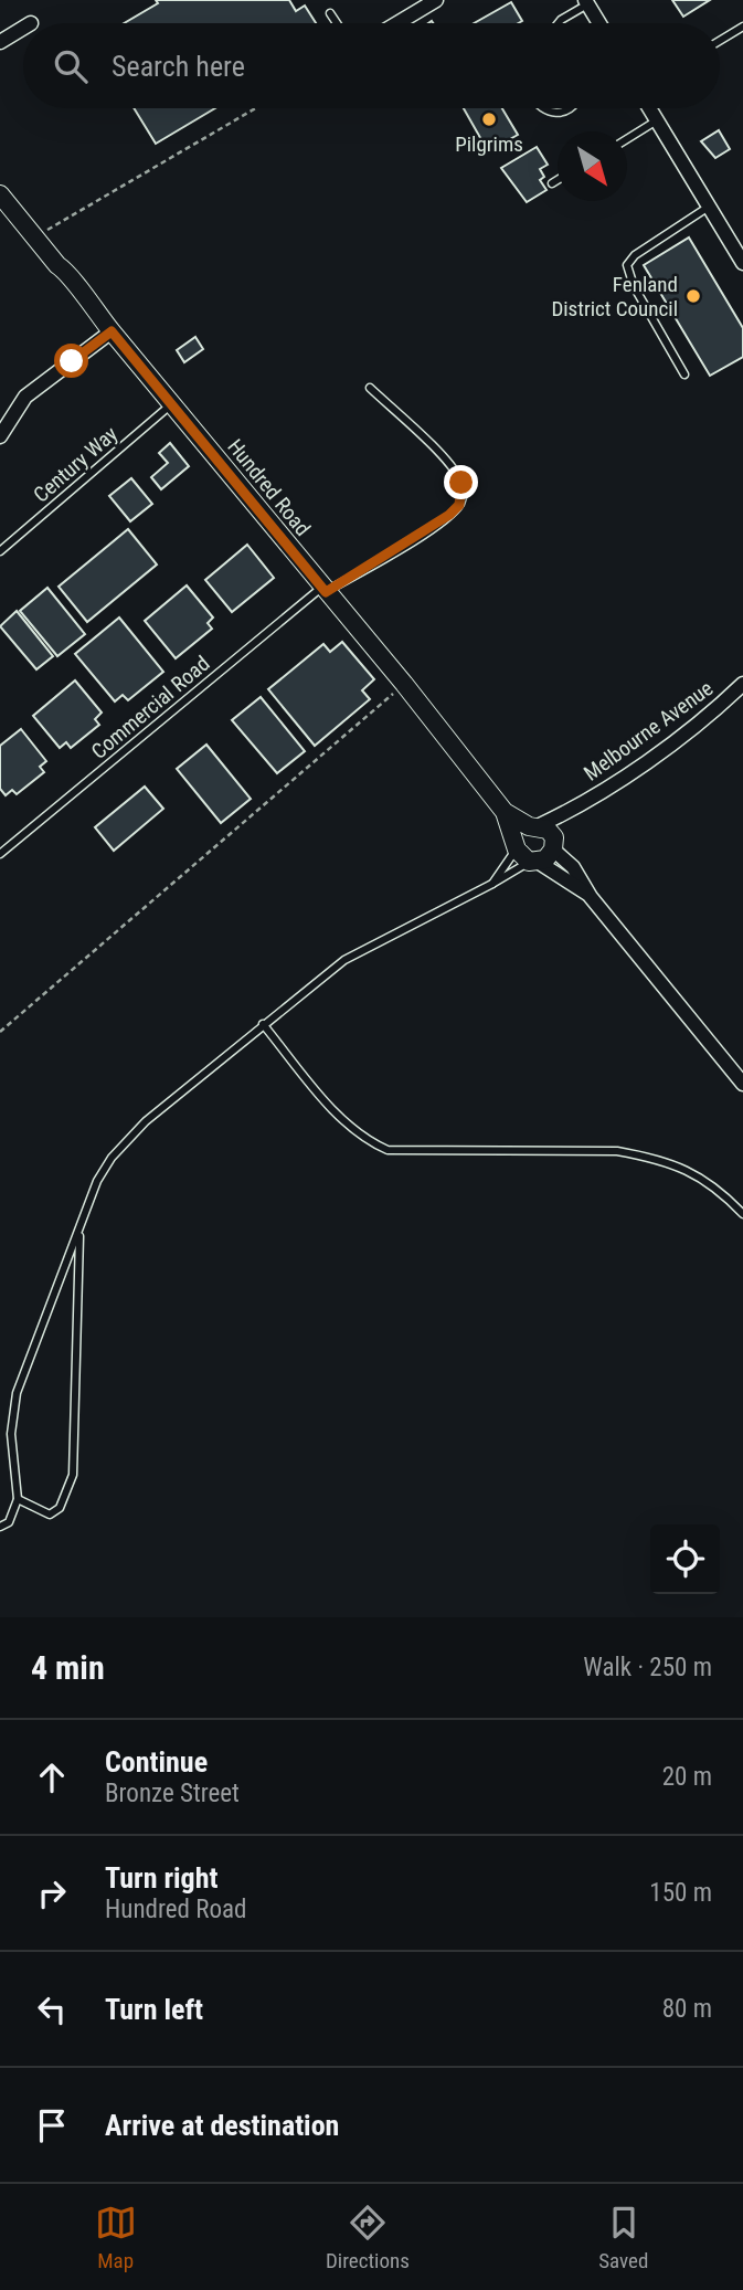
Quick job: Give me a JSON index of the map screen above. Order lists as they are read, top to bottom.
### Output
{
  "streets": {
    "street": ["Hundred Road", "Melbourne Avenue"],
    "lane": ["Century Way", "Commercial Road"]
  },
  "crossings": [
    ["Century Way", "Hundred Road"],
    ["Hundred Road", "Commercial Road"],
    ["Hundred Road", "Melbourne Avenue"]
  ],
  "places": ["Pilgrims", "Fenland District Council"],
  "north": "bottom right",
  "page": {
    "search": "Search here",
    "heading": ["4 min", "Walk · 250 m"],
    "list": [
      ["Continue", "Bronze Street", "20 m"],
      ["Turn right", "Hundred Road", "150 m"],
      ["Turn left", "80 m"],
      "Arrive at destination"
    ],
    "nav": ["Map", "Directions", "Saved"]
  }
}
